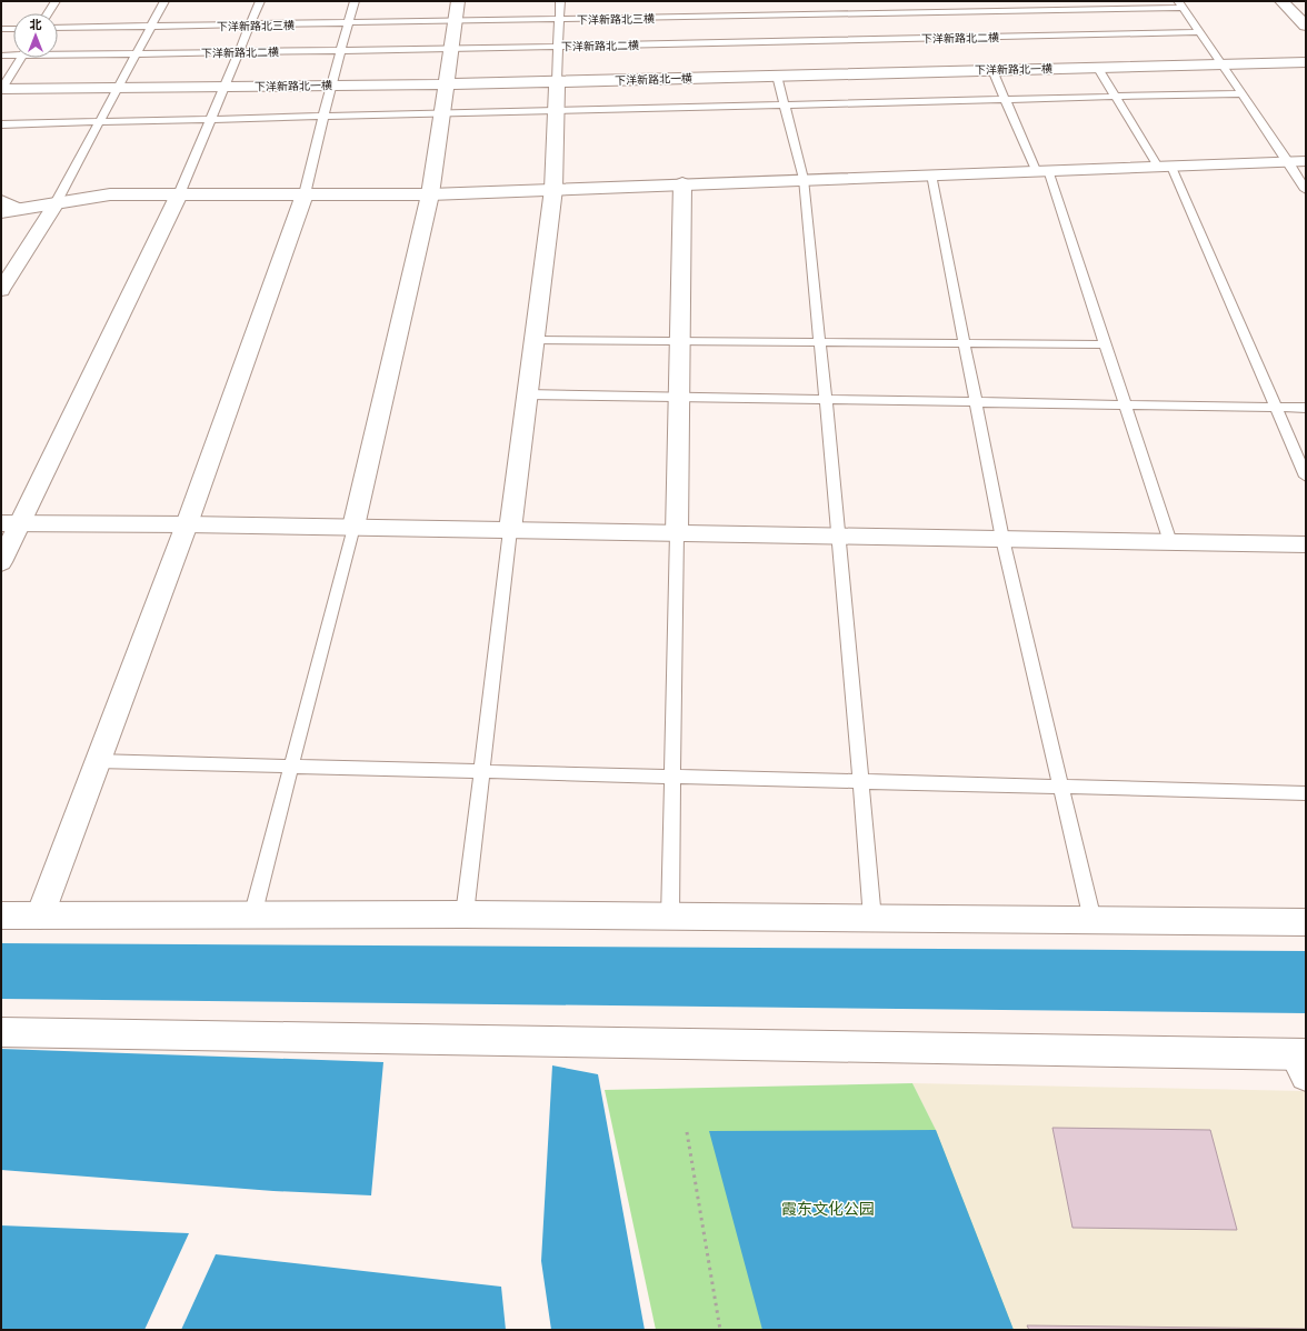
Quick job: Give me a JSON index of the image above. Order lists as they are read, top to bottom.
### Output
{
  "streets": {
    "street": ["下洋新路北一横"],
    "lane": ["下洋新路北三横", "下洋新路北二横"]
  },
  "parks": ["霞东文化公园"],
  "north": "top"
}
